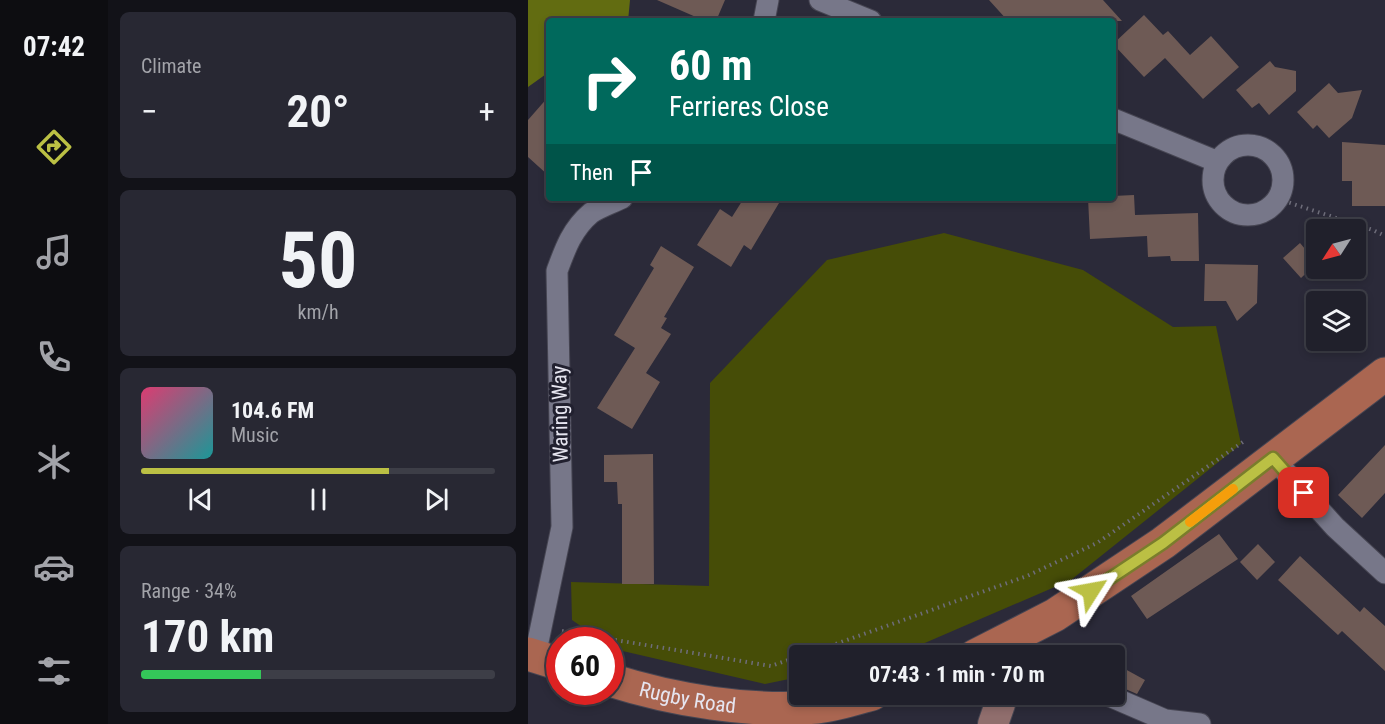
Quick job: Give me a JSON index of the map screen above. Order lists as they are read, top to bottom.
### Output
{
  "streets": {
    "main road": ["Rugby Road"],
    "street": ["Waring Way"]
  },
  "north": "bottom left",
  "page": {
    "tabs": "07:42",
    "tile": [
      "Climate",
      ["50", "km/h"],
      ["Range · 34%", "170 km"]
    ],
    "turn": ["60 m", "Ferrieres Close"],
    "heat": ["−", "20°", "+"],
    "then": "Then",
    "song": ["104.6 FM", "Music"],
    "limit": "60",
    "trip": "07:43 · 1 min · 70 m"
  }
}
